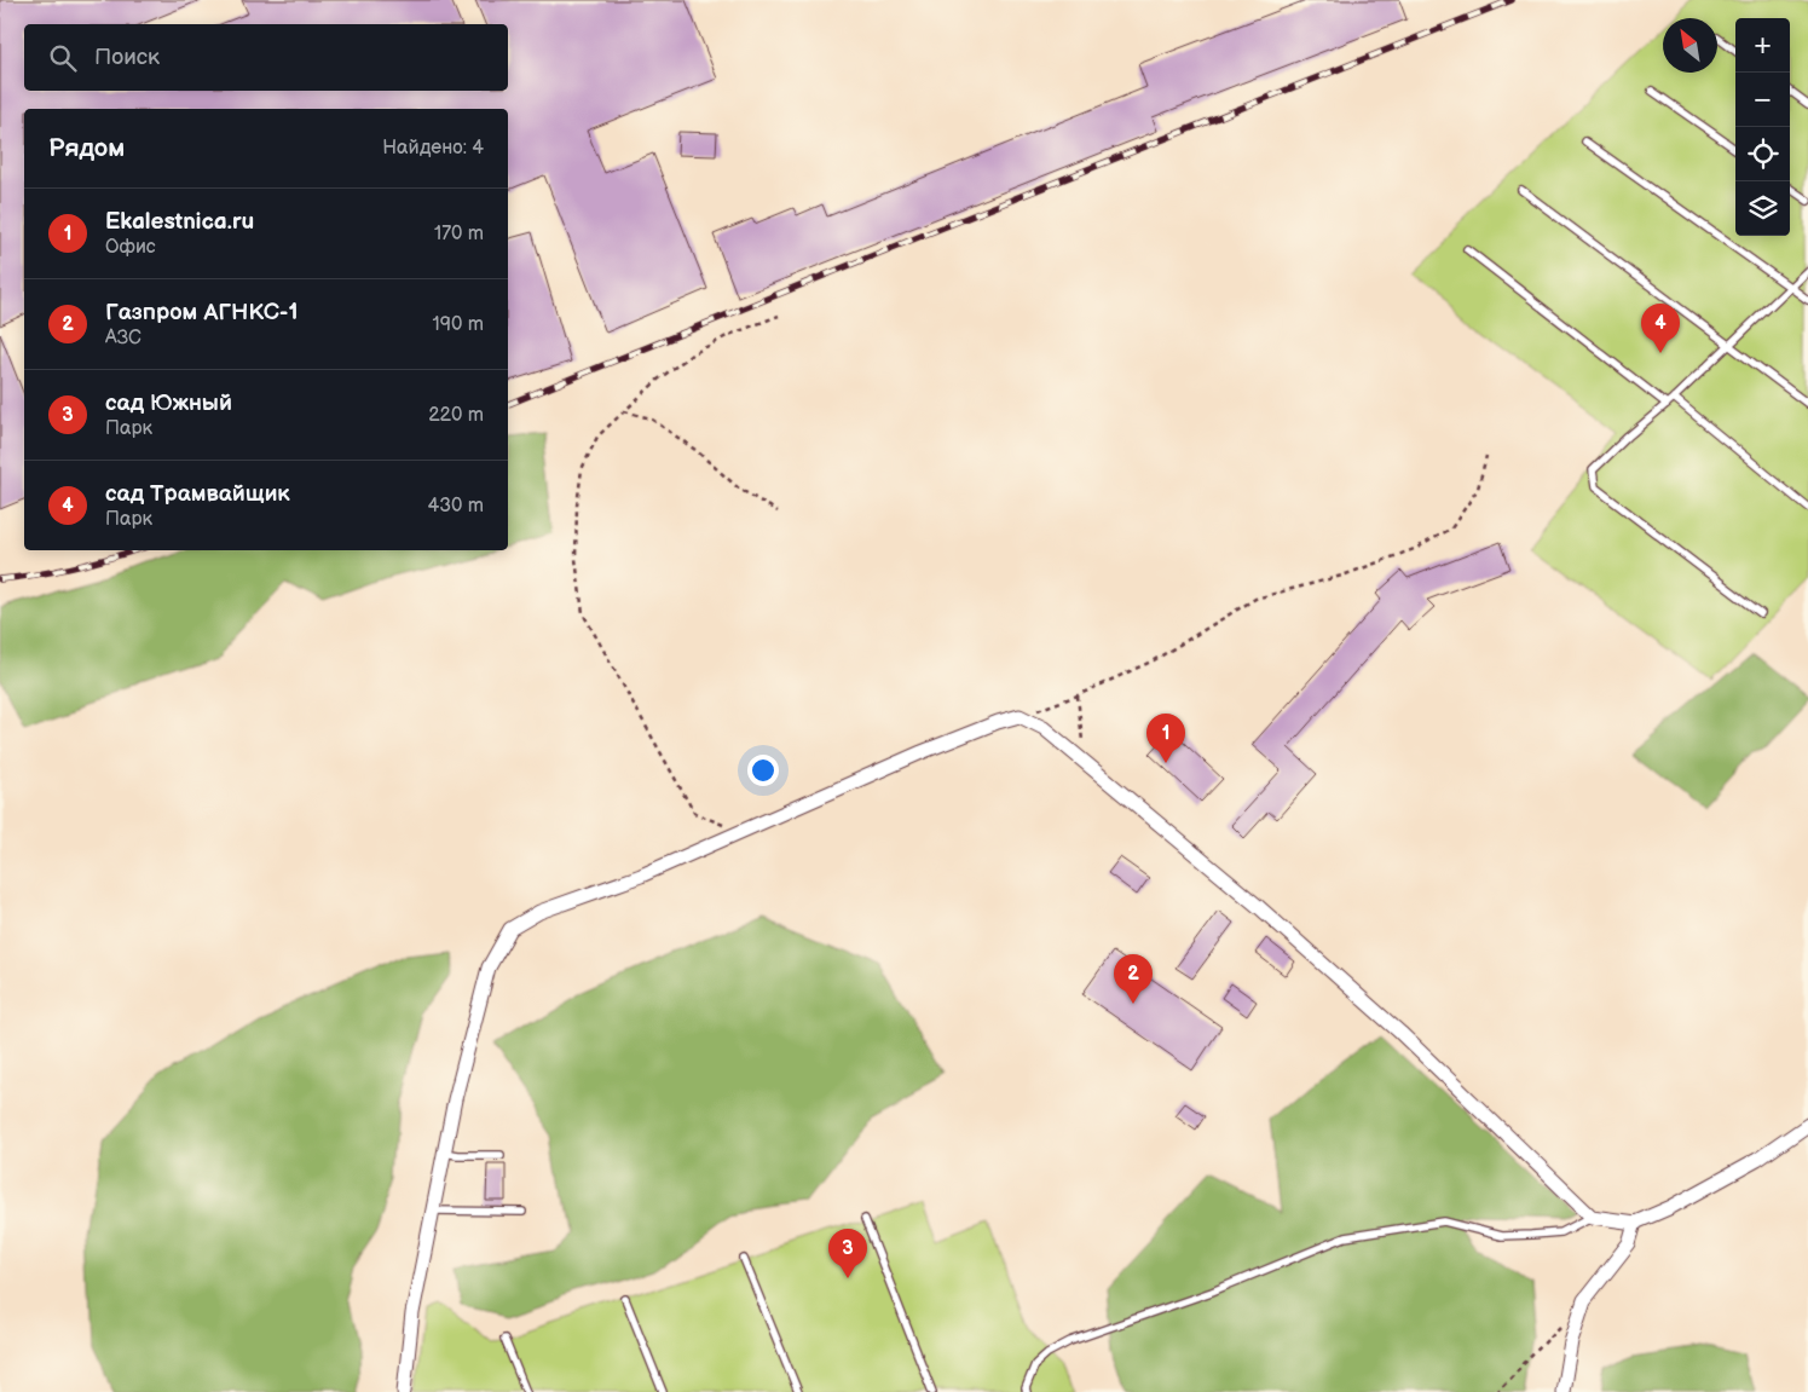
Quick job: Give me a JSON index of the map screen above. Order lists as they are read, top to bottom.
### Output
{
  "north": "top left",
  "page": {
    "map_buttons": ["+", "−"],
    "search": "Поиск",
    "heading": ["Рядом", "Найдено: 4"],
    "list": [
      {
        "mark": "1",
        "name": "Ekalestnica.ru",
        "note": "Офис",
        "value": "170 m"
      },
      {
        "mark": "2",
        "name": "Газпром АГНКС-1",
        "note": "АЗС",
        "value": "190 m"
      },
      {
        "mark": "3",
        "name": "сад Южный",
        "note": "Парк",
        "value": "220 m"
      },
      {
        "mark": "4",
        "name": "сад Трамвайщик",
        "note": "Парк",
        "value": "430 m"
      }
    ],
    "pins": [
      "4",
      "1",
      "2",
      "3"
    ]
  }
}
